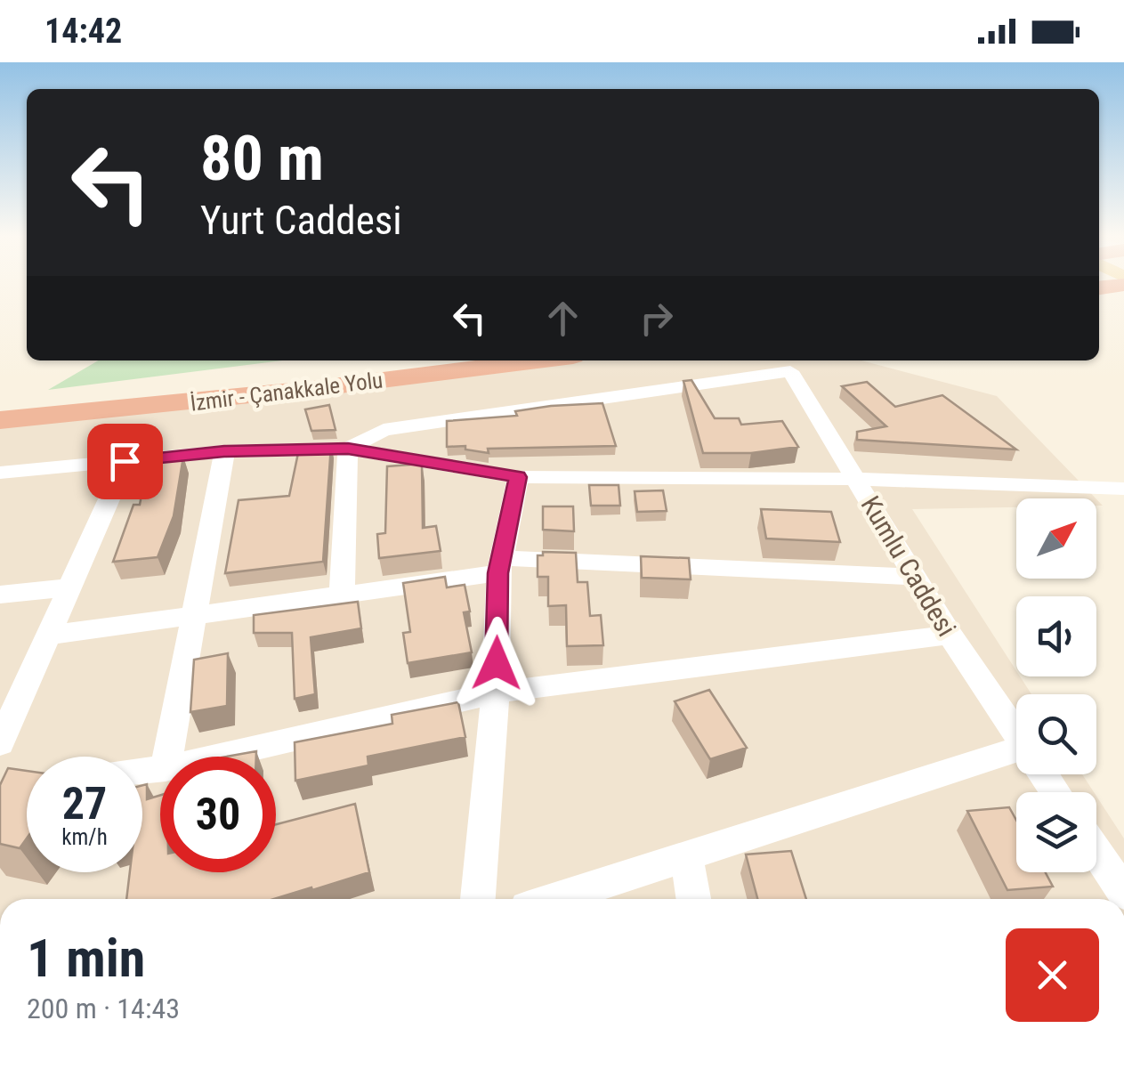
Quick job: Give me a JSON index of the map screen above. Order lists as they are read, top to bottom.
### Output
{
  "streets": {
    "highway": ["İzmir - Çanakkale Yolu"],
    "street": ["Kumlu Caddesi"]
  },
  "north": "top right",
  "page": {
    "status": "14:42",
    "turn": ["80 m", "Yurt Caddesi"],
    "speed": "27 km/h",
    "limit": "30",
    "heading": ["1 min", "200 m · 14:43"]
  }
}
